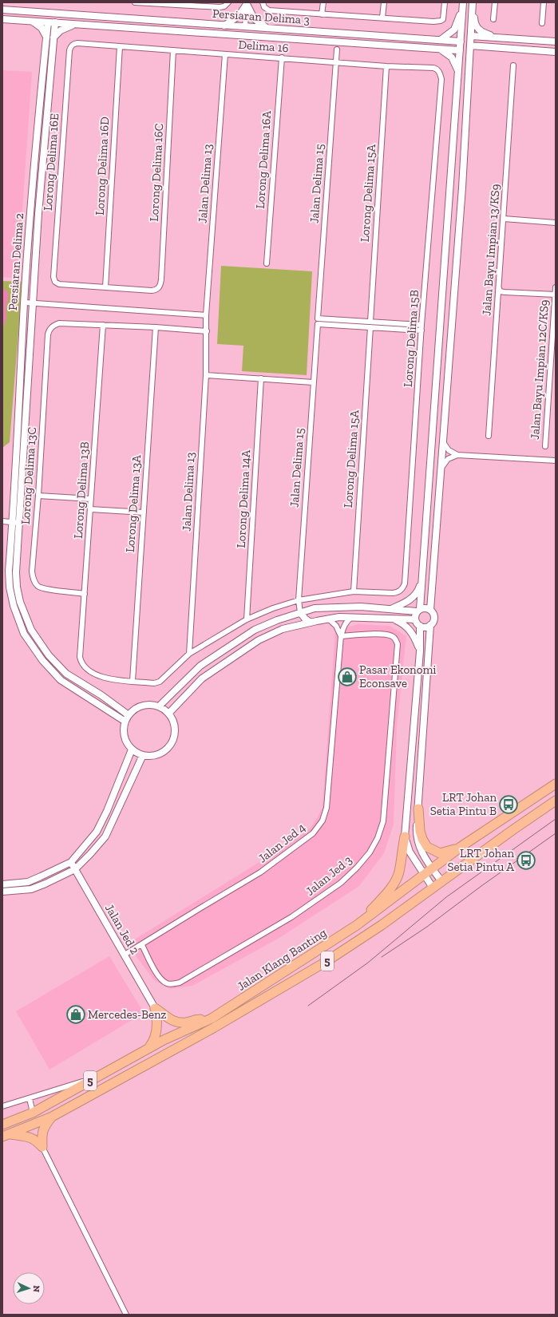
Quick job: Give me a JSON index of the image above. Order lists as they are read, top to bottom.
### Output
{
  "streets": {
    "highway": ["Jalan Klang Banting", "5"],
    "street": [
      "Persiaran Delima 3",
      "Delima 16",
      "Lorong Delima 16A",
      "Lorong Delima 16E",
      "Lorong Delima 16D",
      "Lorong Delima 16C",
      "Jalan Delima 13",
      "Jalan Delima 15",
      "Lorong Delima 15A",
      "Jalan Bayu Impian 13/KS9",
      "Persiaran Delima 2",
      "Lorong Delima 15B",
      "Jalan Bayu Impian 12C/KS9",
      "Lorong Delima 13C",
      "Lorong Delima 13B",
      "Lorong Delima 14A",
      "Lorong Delima 13A",
      "Jalan Jed 4",
      "Jalan Jed 3",
      "Jalan Jed 2"
    ]
  },
  "crossings": [
    ["Persiaran Delima 3", "Persiaran Delima 2"],
    ["Delima 16", "Lorong Delima 16A"],
    ["Delima 16", "Lorong Delima 16E"],
    ["Delima 16", "Lorong Delima 16D"],
    ["Delima 16", "Lorong Delima 16C"],
    ["Delima 16", "Jalan Delima 13"],
    ["Delima 16", "Jalan Delima 15"],
    ["Delima 16", "Lorong Delima 15A"],
    ["Delima 16", "Lorong Delima 15B"],
    ["Lorong Delima 16E", "Lorong Delima 16D"],
    ["Lorong Delima 16E", "Lorong Delima 16C"],
    ["Lorong Delima 16D", "Lorong Delima 16C"],
    ["Lorong Delima 15A", "Lorong Delima 15B"],
    ["Lorong Delima 13C", "Lorong Delima 13B"],
    ["Lorong Delima 13B", "Lorong Delima 13A"],
    ["Jalan Jed 4", "Jalan Jed 3"],
    ["Jalan Jed 4", "Jalan Jed 2"]
  ],
  "places": {
    "shop": ["Pasar Ekonomi Econsave", "Mercedes-Benz"],
    "bus stop": ["LRT Johan Setia Pintu B", "LRT Johan Setia Pintu A"]
  },
  "north": "right"
}
